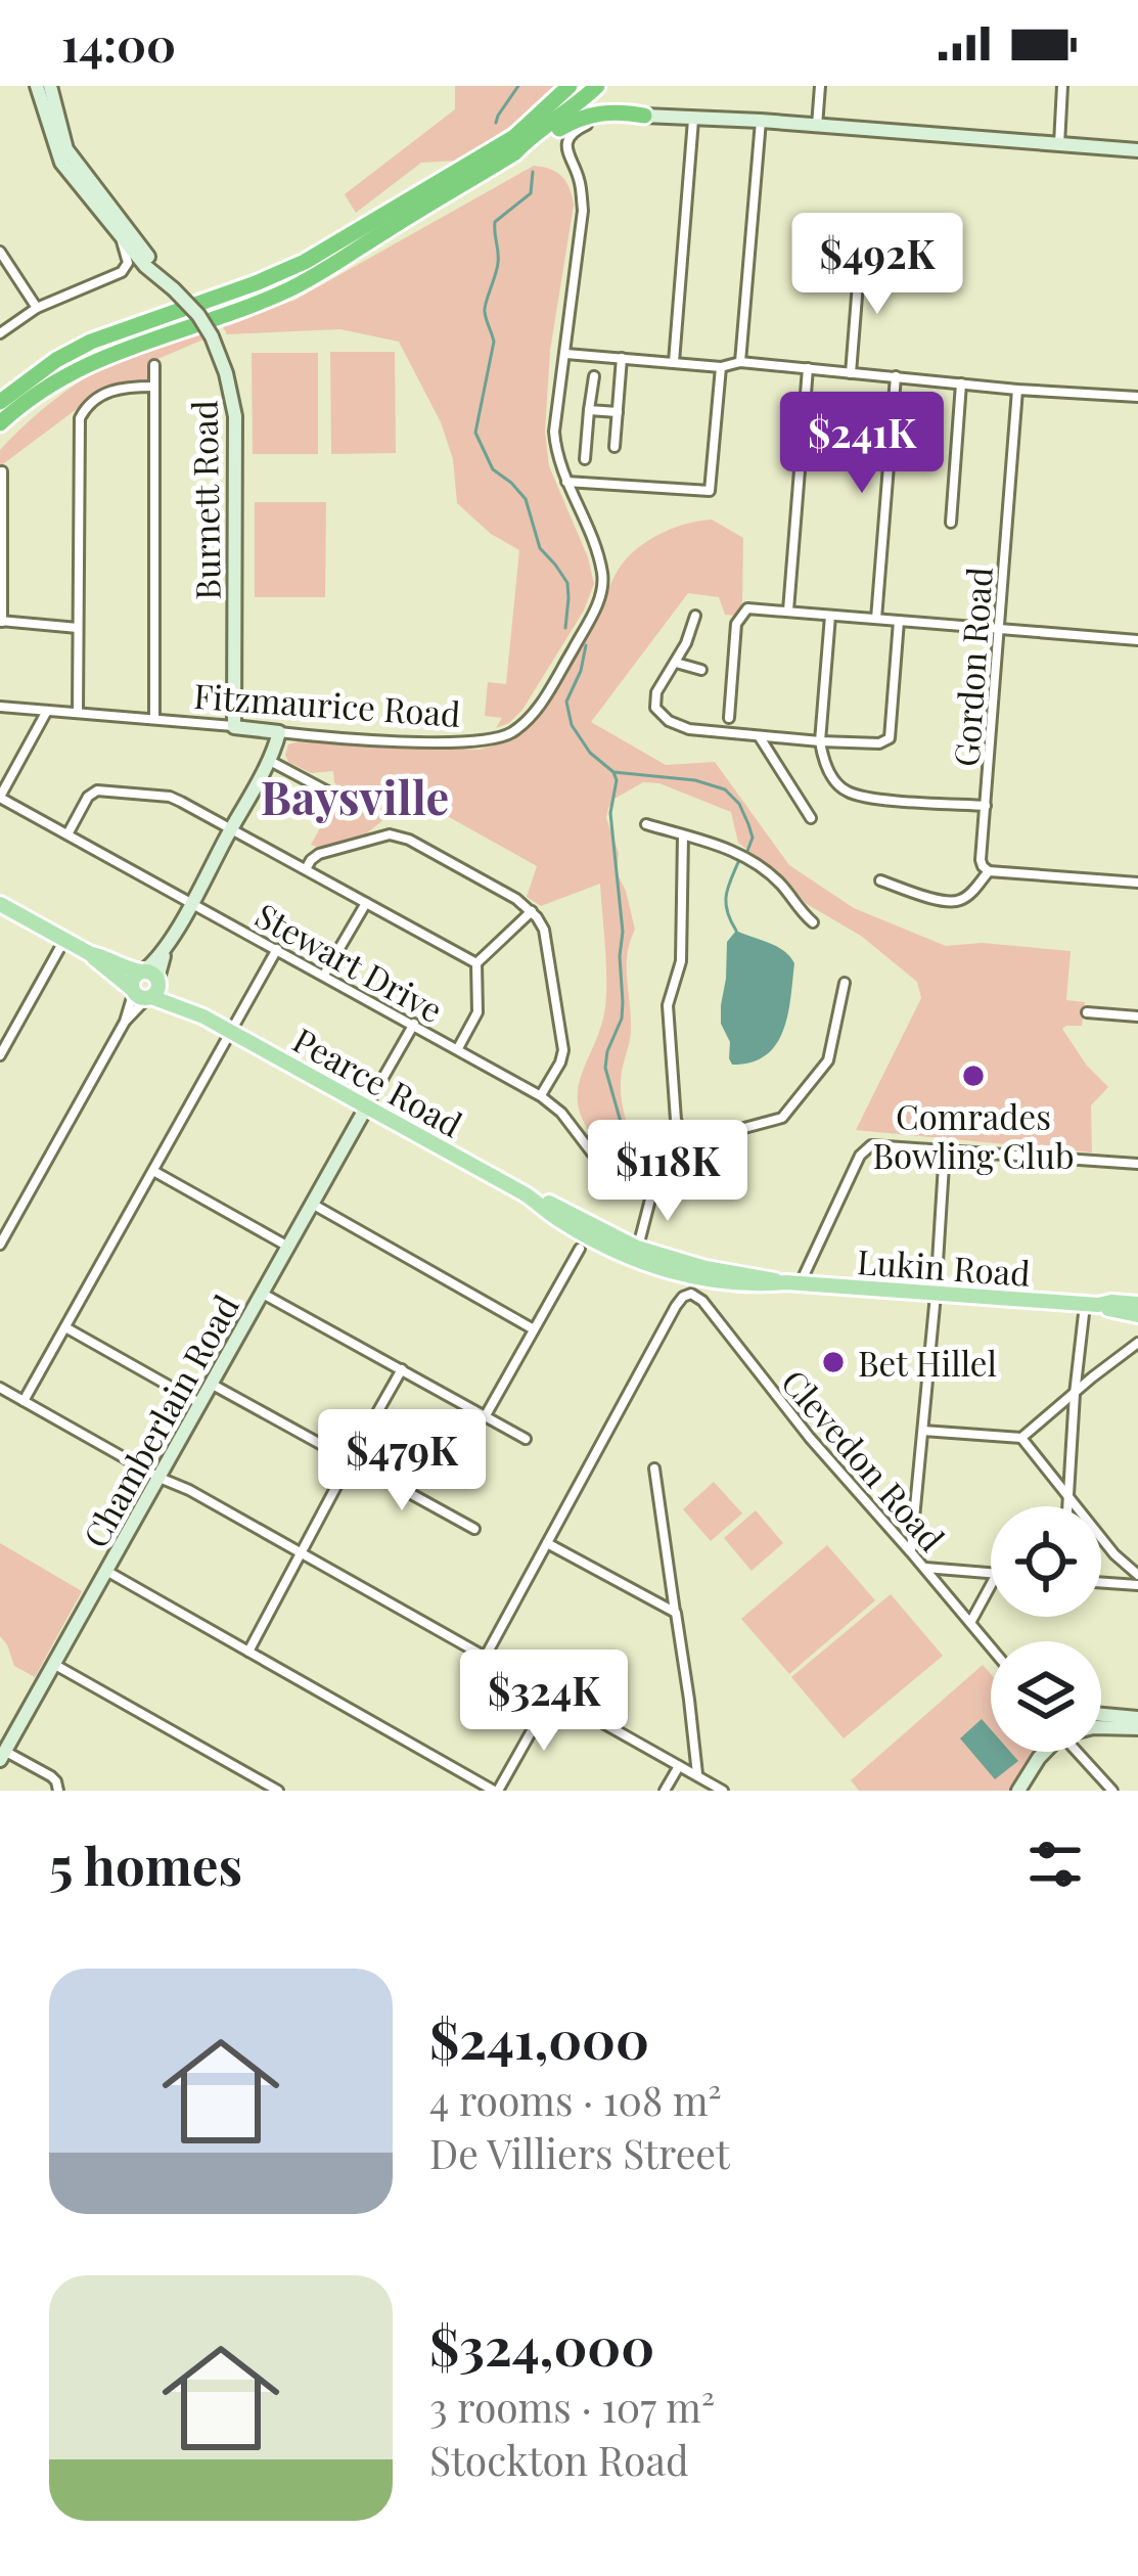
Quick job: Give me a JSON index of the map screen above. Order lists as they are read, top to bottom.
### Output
{
  "streets": {
    "main road": ["Pearce Road", "Lukin Road"],
    "street": [
      "Burnett Road",
      "Gordon Road",
      "Fitzmaurice Road",
      "Stewart Drive",
      "Chamberlain Road",
      "Clevedon Road"
    ]
  },
  "crossings": [
    ["Burnett Road", "Fitzmaurice Road"],
    ["Pearce Road", "Lukin Road"],
    ["Pearce Road", "Chamberlain Road"]
  ],
  "districts": ["Baysville"],
  "places": ["Comrades Bowling Club", "Bet Hillel"],
  "page": {
    "status": "14:00",
    "price": [
      "$492K",
      "$241K",
      "$118K",
      "$479K",
      "$324K"
    ],
    "heading": "5 homes",
    "list": [
      {
        "name": "$241,000",
        "note": "4 rooms · 108 m² · De Villiers Street"
      },
      {
        "name": "$324,000",
        "note": "3 rooms · 107 m² · Stockton Road"
      }
    ]
  }
}
